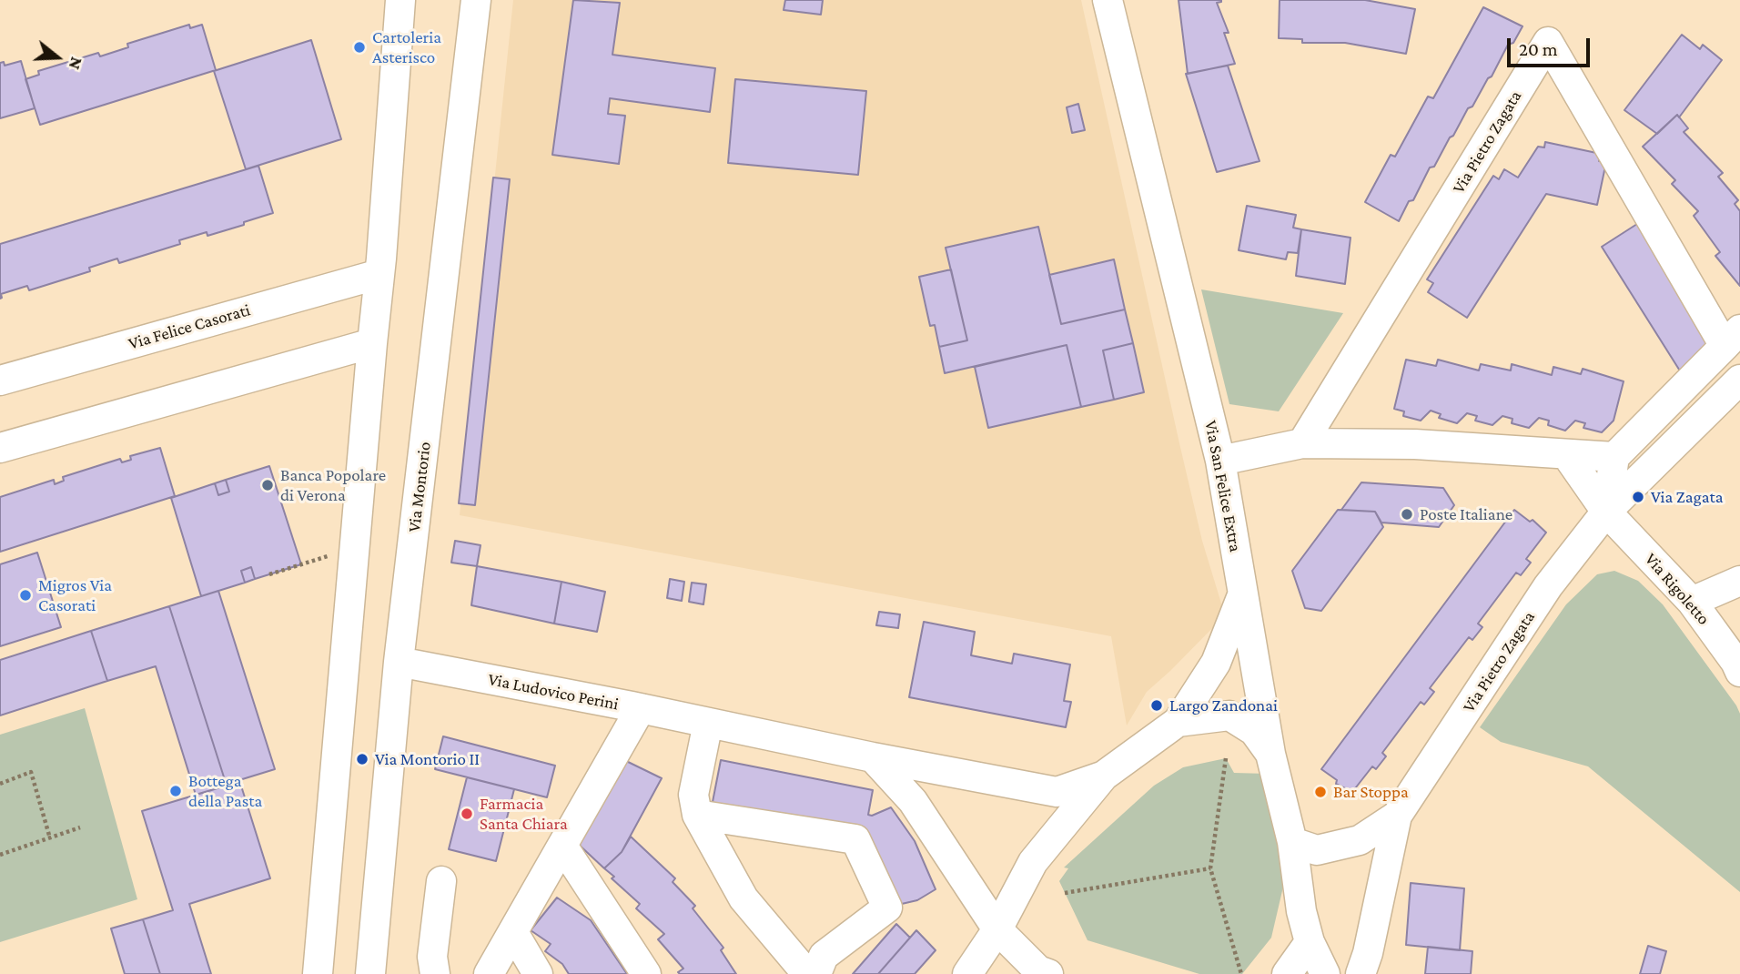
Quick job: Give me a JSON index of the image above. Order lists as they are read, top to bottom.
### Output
{
  "streets": {
    "street": [
      "Via Pietro Zagata",
      "Via Felice Casorati",
      "Via San Felice Extra",
      "Via Montorio",
      "Via Rigoletto",
      "Via Ludovico Perini"
    ]
  },
  "crossings": [
    ["Via Pietro Zagata", "Via San Felice Extra"],
    ["Via Pietro Zagata", "Via Rigoletto"],
    ["Via Montorio", "Via Ludovico Perini"]
  ],
  "places": [
    "Cartoleria Asterisco",
    "Banca Popolare di Verona",
    "Via Zagata",
    "Poste Italiane",
    "Migros Via Casorati",
    "Largo Zandonai",
    "Via Montorio II",
    "Bottega della Pasta",
    "Bar Stoppa",
    "Farmacia Santa Chiara"
  ],
  "scale_bar": "20 m",
  "north": "right"
}
